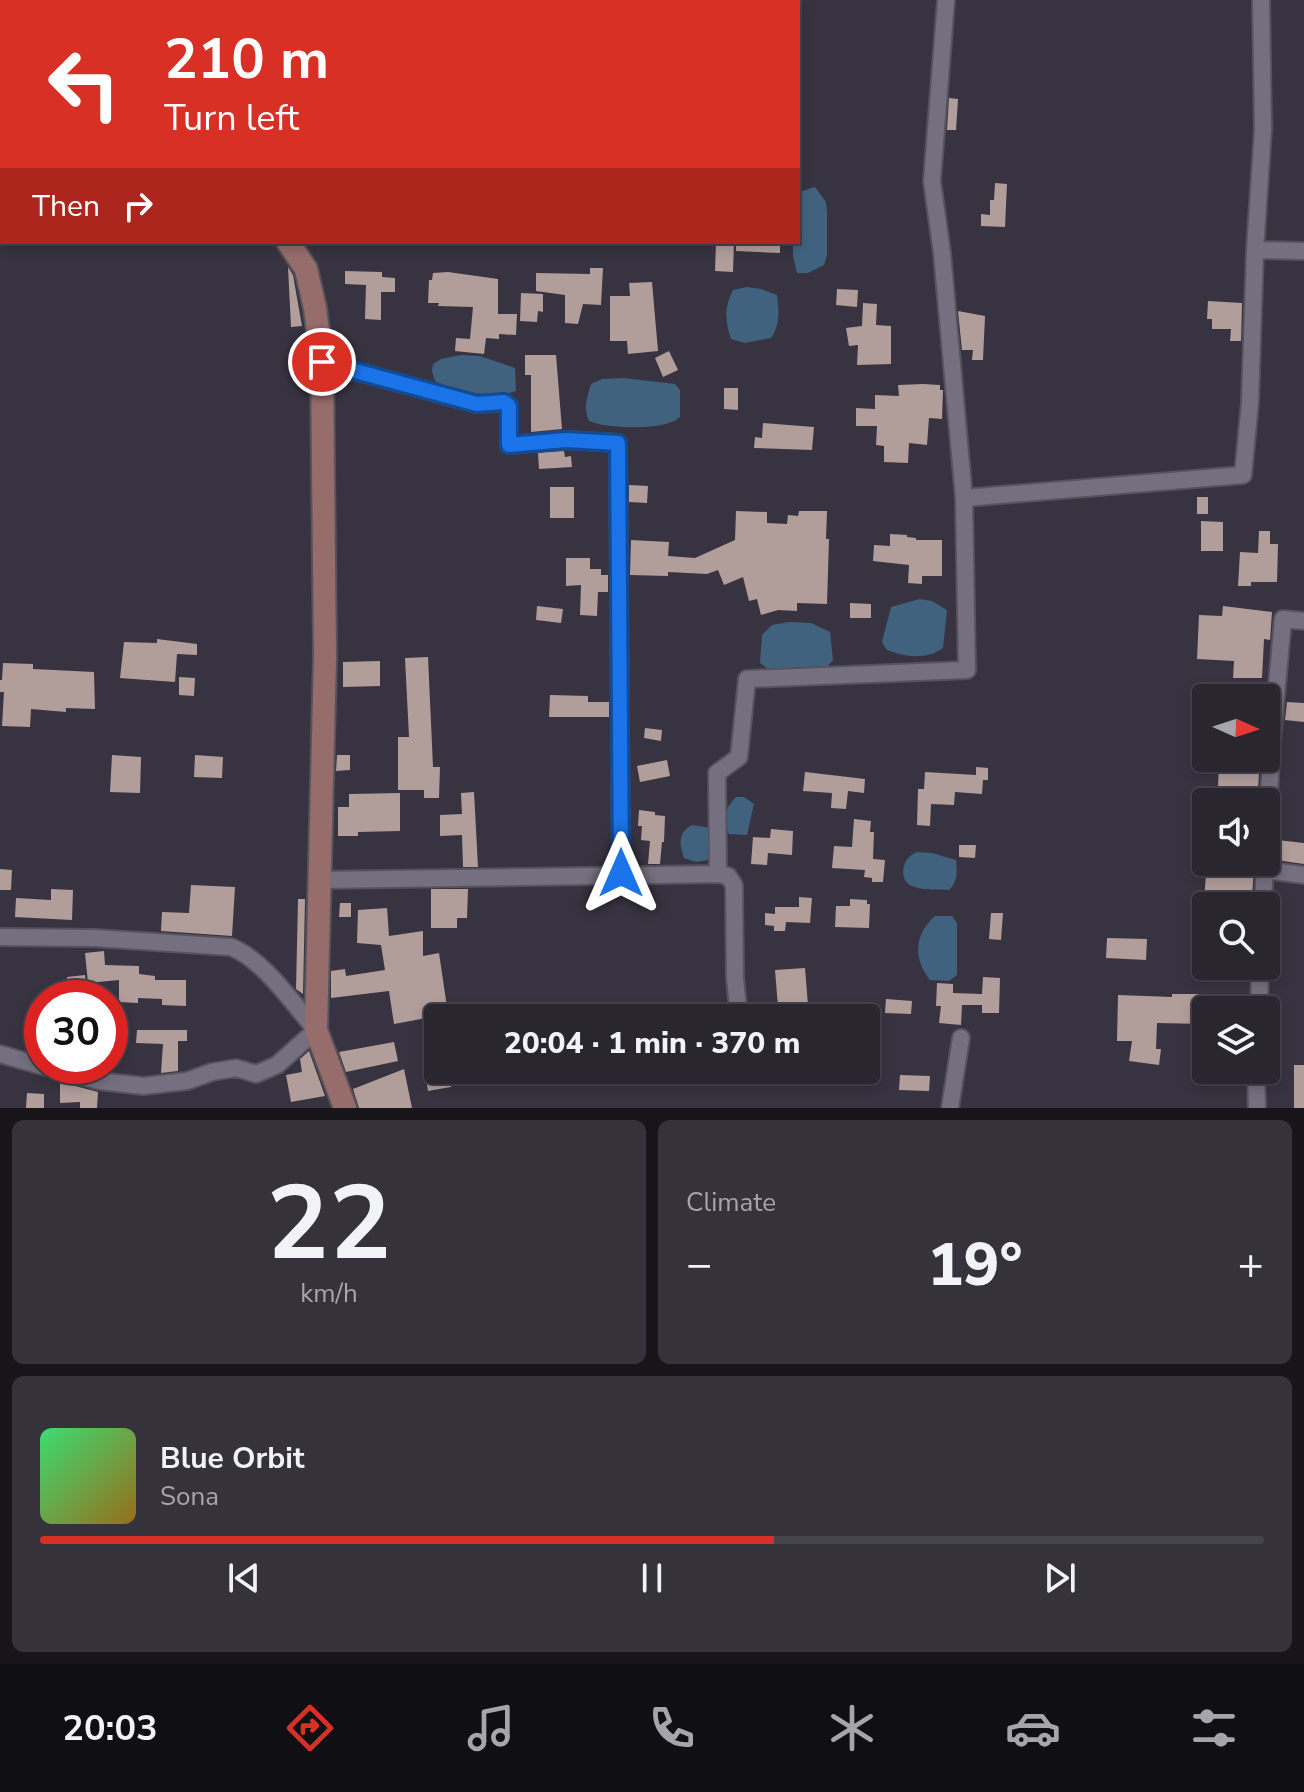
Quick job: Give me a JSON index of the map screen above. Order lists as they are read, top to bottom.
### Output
{
  "north": "right",
  "page": {
    "turn": ["210 m", "Turn left"],
    "then": "Then",
    "limit": "30",
    "trip": "20:04 · 1 min · 370 m",
    "tile": [
      ["22", "km/h"],
      "Climate"
    ],
    "heat": ["−", "19°", "+"],
    "song": ["Blue Orbit", "Sona"],
    "tabs": "20:03"
  }
}
